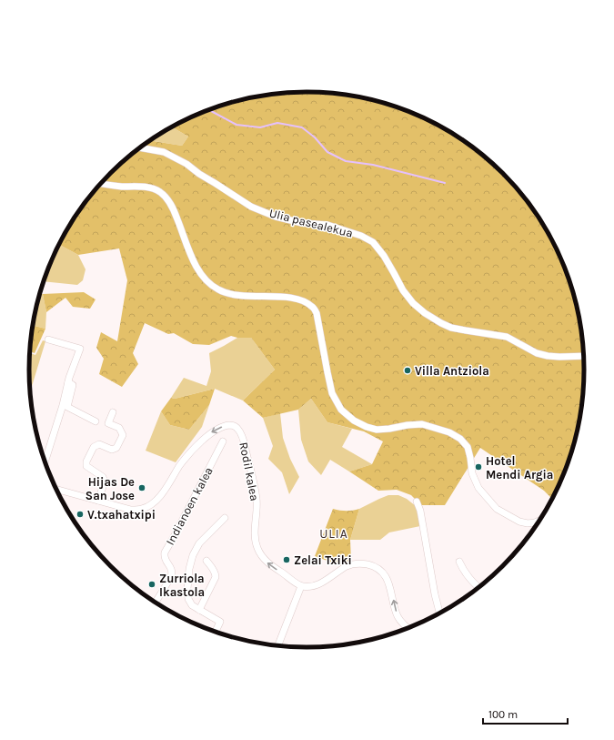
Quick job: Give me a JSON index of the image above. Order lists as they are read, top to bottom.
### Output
{
  "streets": {
    "street": ["Ulia pasealekua", "Rodil kalea", "Indianoen kalea"]
  },
  "districts": ["ULIA"],
  "places": [
    "Villa Antziola",
    "Hotel Mendi Argia",
    "Hijas De San Jose",
    "V.txahatxipi",
    "Zelai Txiki",
    "Zurriola Ikastola"
  ],
  "scale_bar": "100 m"
}
